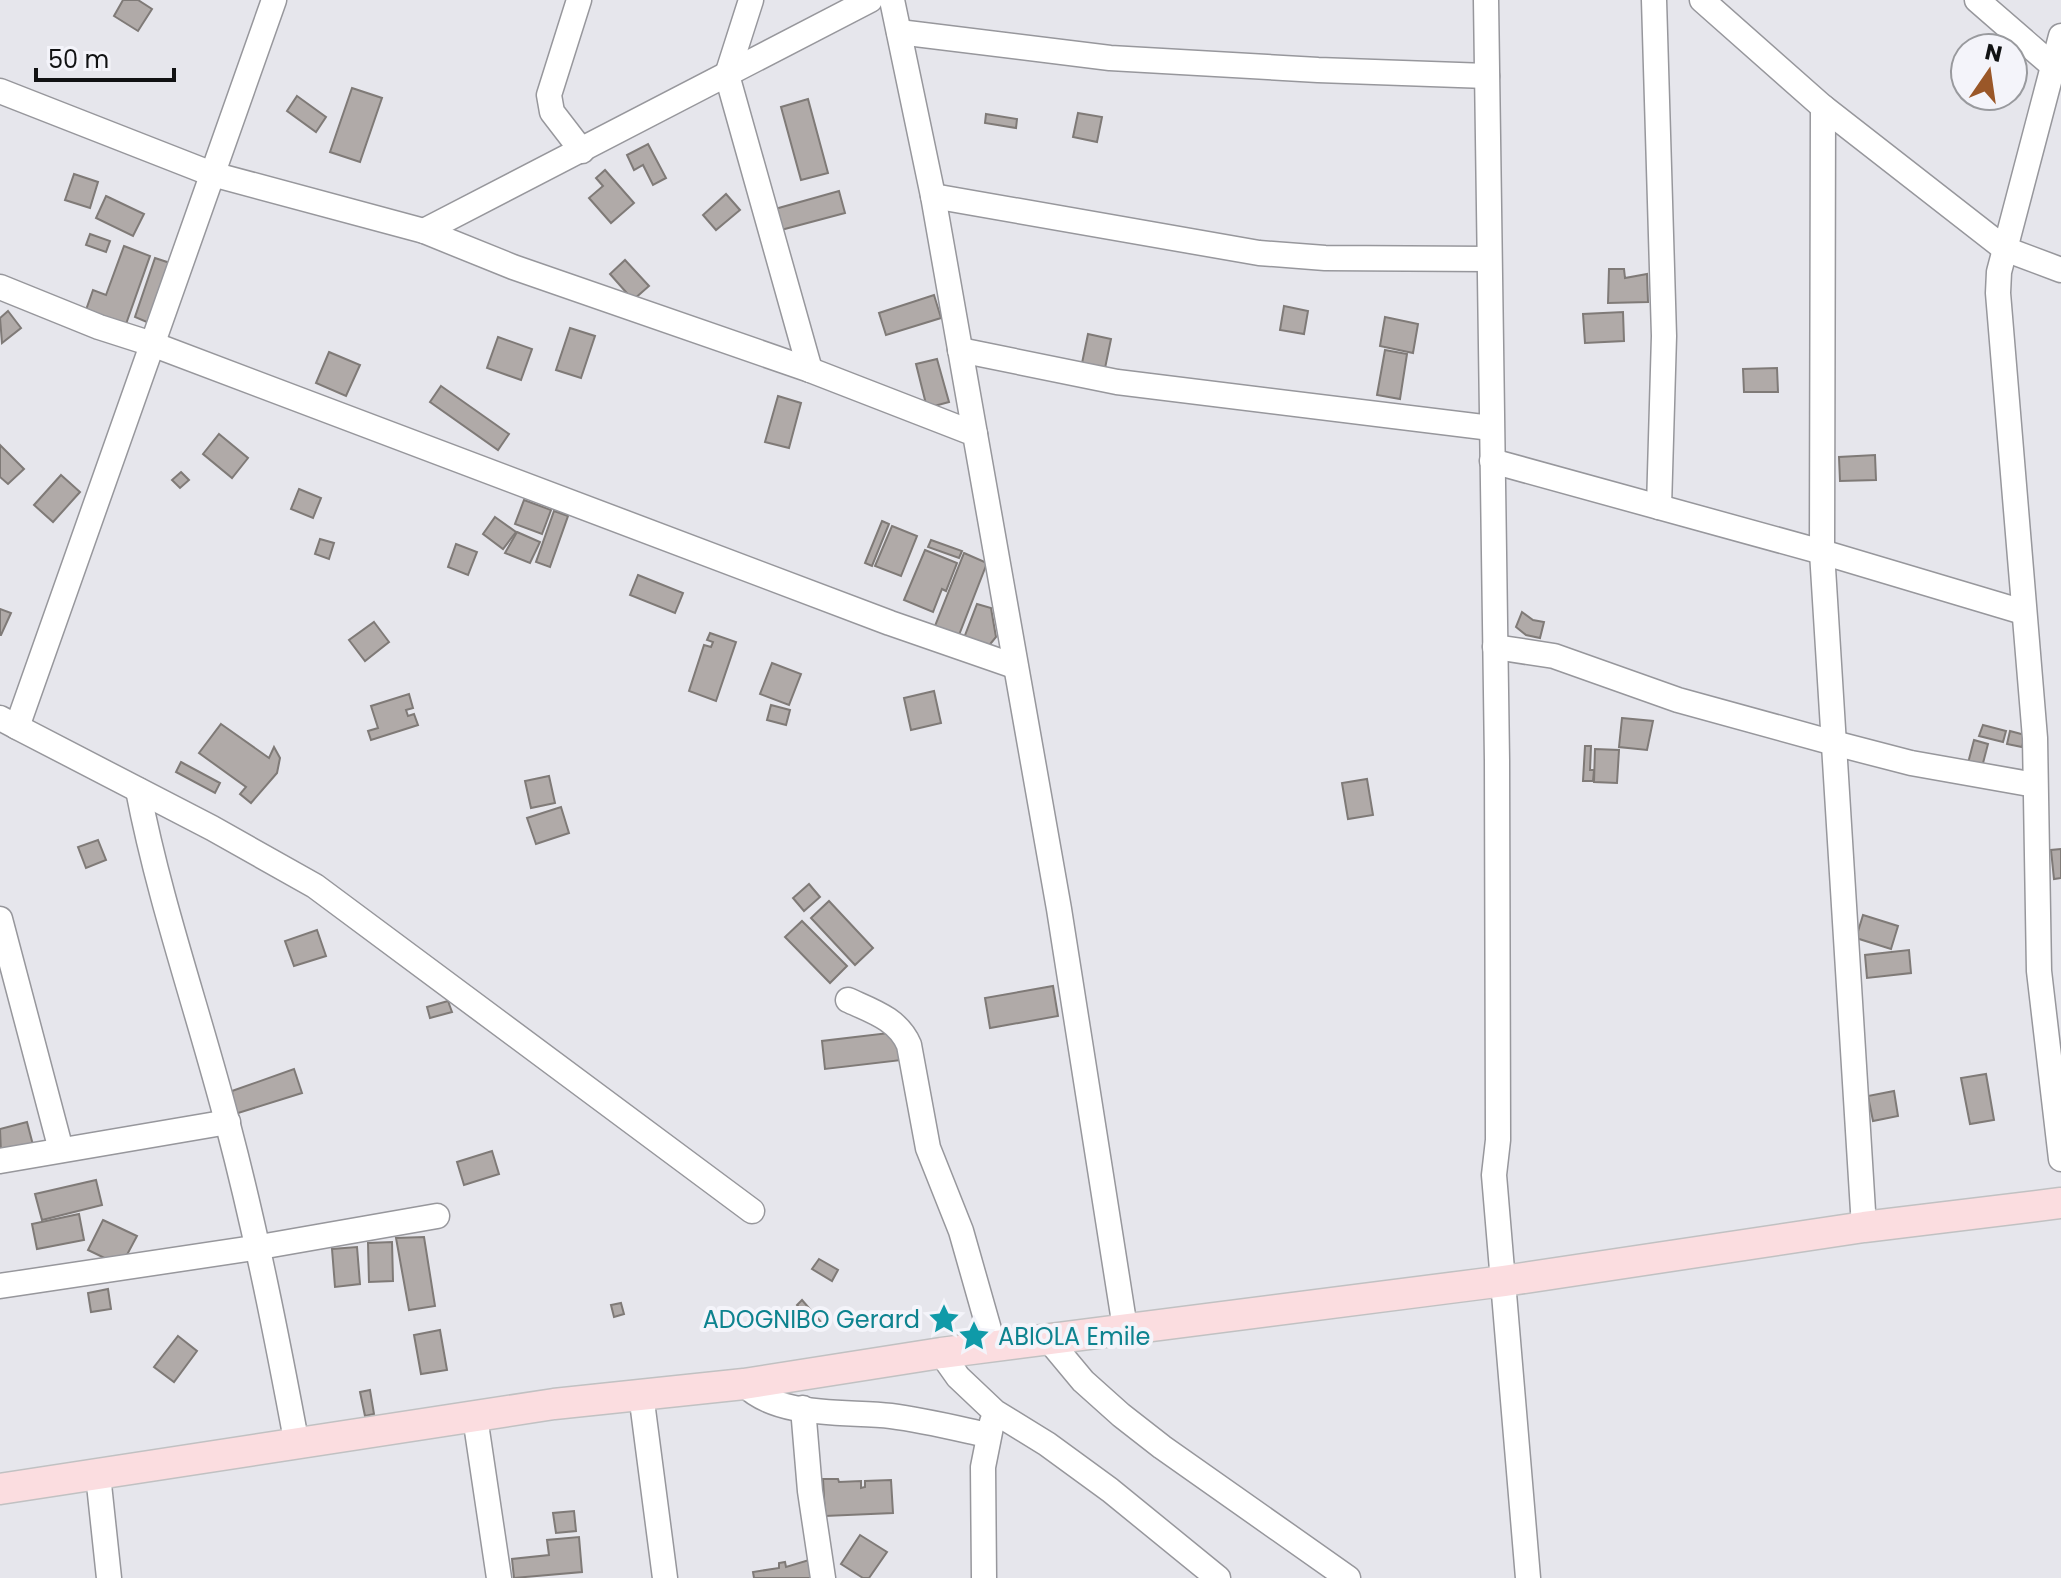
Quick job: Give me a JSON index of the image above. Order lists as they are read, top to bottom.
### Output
{
  "places": {
    "place": ["ADOGNIBO Gerard", "ABIOLA Emile"]
  },
  "scale_bar": "50 m",
  "north": "top"
}
